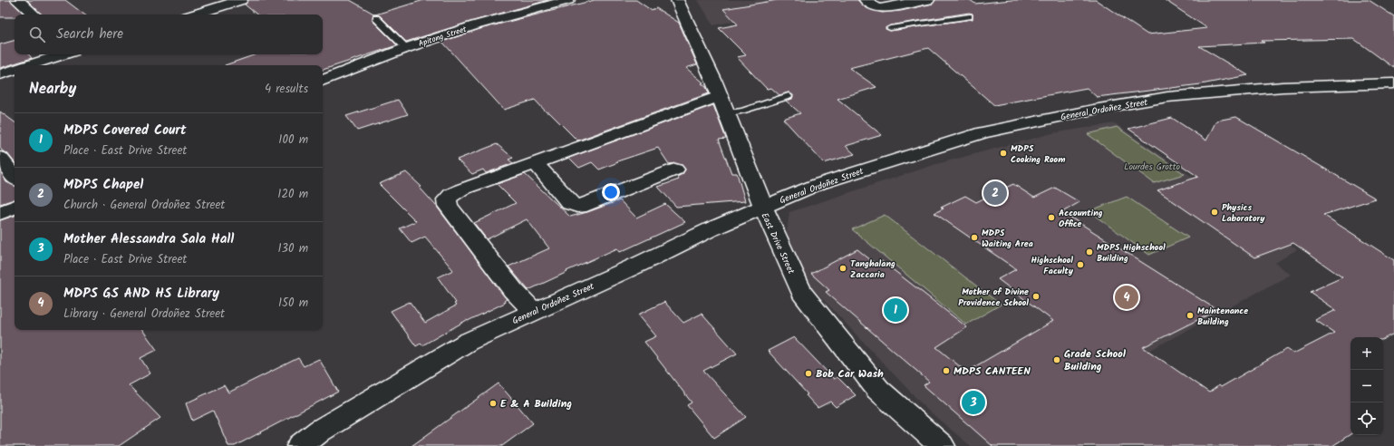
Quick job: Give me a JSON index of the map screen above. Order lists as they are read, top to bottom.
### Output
{
  "streets": {
    "street": ["Apitong Street", "General Ordoñez Street", "East Drive Street"]
  },
  "crossings": [
    ["General Ordoñez Street", "East Drive Street"]
  ],
  "parks": ["Lourdes Grotto"],
  "places": [
    "MDPS Cooking Room",
    "Physics Laboratory",
    "Accounting Office",
    "MDPS Waiting Area",
    "MDPS Highschool Building",
    "Highschool Faculty",
    "Tanghalang Zaccaria",
    "Mother of Divine Providence School",
    "Maintenance Building",
    "Grade School Building",
    "MDPS CANTEEN",
    "Bob Car Wash",
    "E & A Building"
  ],
  "page": {
    "search": "Search here",
    "heading": ["Nearby", "4 results"],
    "list": [
      {
        "mark": "1",
        "name": "MDPS Covered Court",
        "note": "Place · East Drive Street",
        "value": "100 m"
      },
      {
        "mark": "2",
        "name": "MDPS Chapel",
        "note": "Church · General Ordoñez Street",
        "value": "120 m"
      },
      {
        "mark": "3",
        "name": "Mother Alessandra Sala Hall",
        "note": "Place · East Drive Street",
        "value": "130 m"
      },
      {
        "mark": "4",
        "name": "MDPS GS AND HS Library",
        "note": "Library · General Ordoñez Street",
        "value": "150 m"
      }
    ],
    "pins": [
      "2",
      "4",
      "1",
      "3"
    ],
    "map_buttons": ["+", "−"]
  }
}
